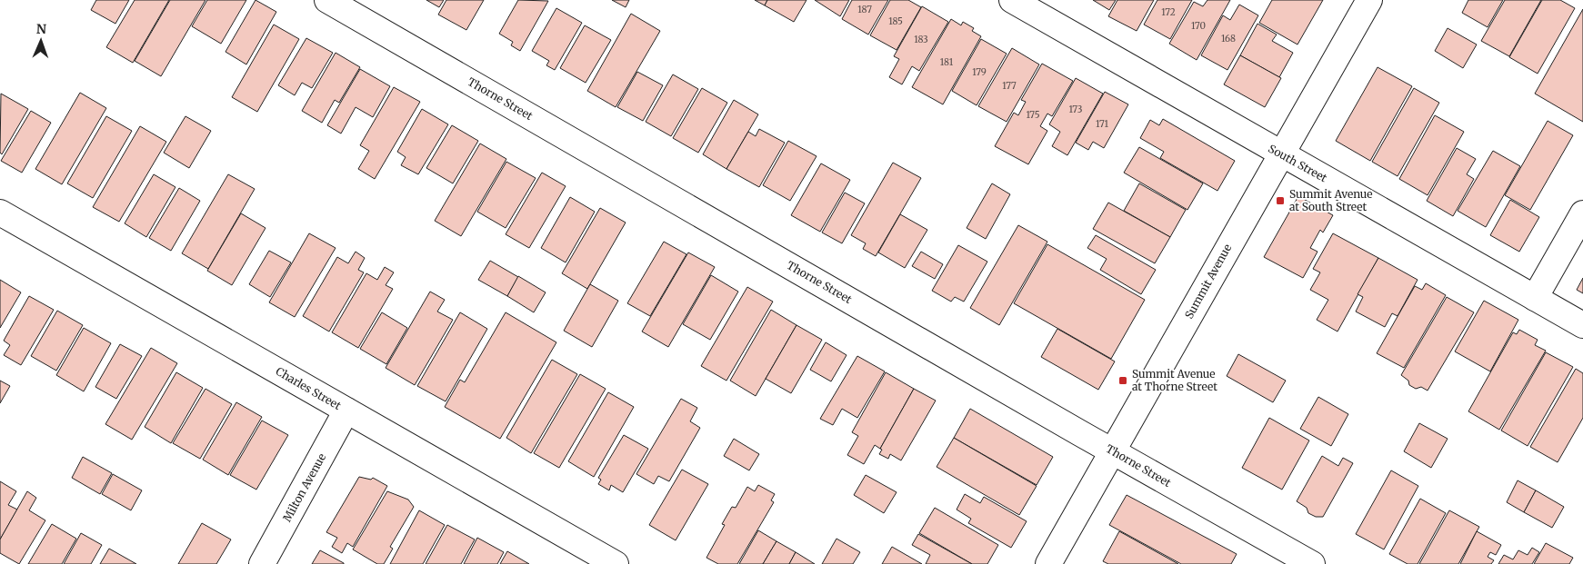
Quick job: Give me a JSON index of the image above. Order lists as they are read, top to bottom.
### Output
{
  "streets": {
    "street": [
      "Thorne Street",
      "South Street",
      "Summit Avenue",
      "Charles Street",
      "Milton Avenue"
    ]
  },
  "crossings": [
    ["Thorne Street", "Summit Avenue"],
    ["South Street", "Summit Avenue"],
    ["Charles Street", "Milton Avenue"]
  ],
  "places": {
    "transit": ["Summit Avenue at South Street", "Summit Avenue at Thorne Street"]
  },
  "house_numbers": [
    "187",
    "172",
    "185",
    "170",
    "168",
    "183",
    "181",
    "179",
    "177",
    "173",
    "175",
    "171"
  ],
  "north": "top"
}
